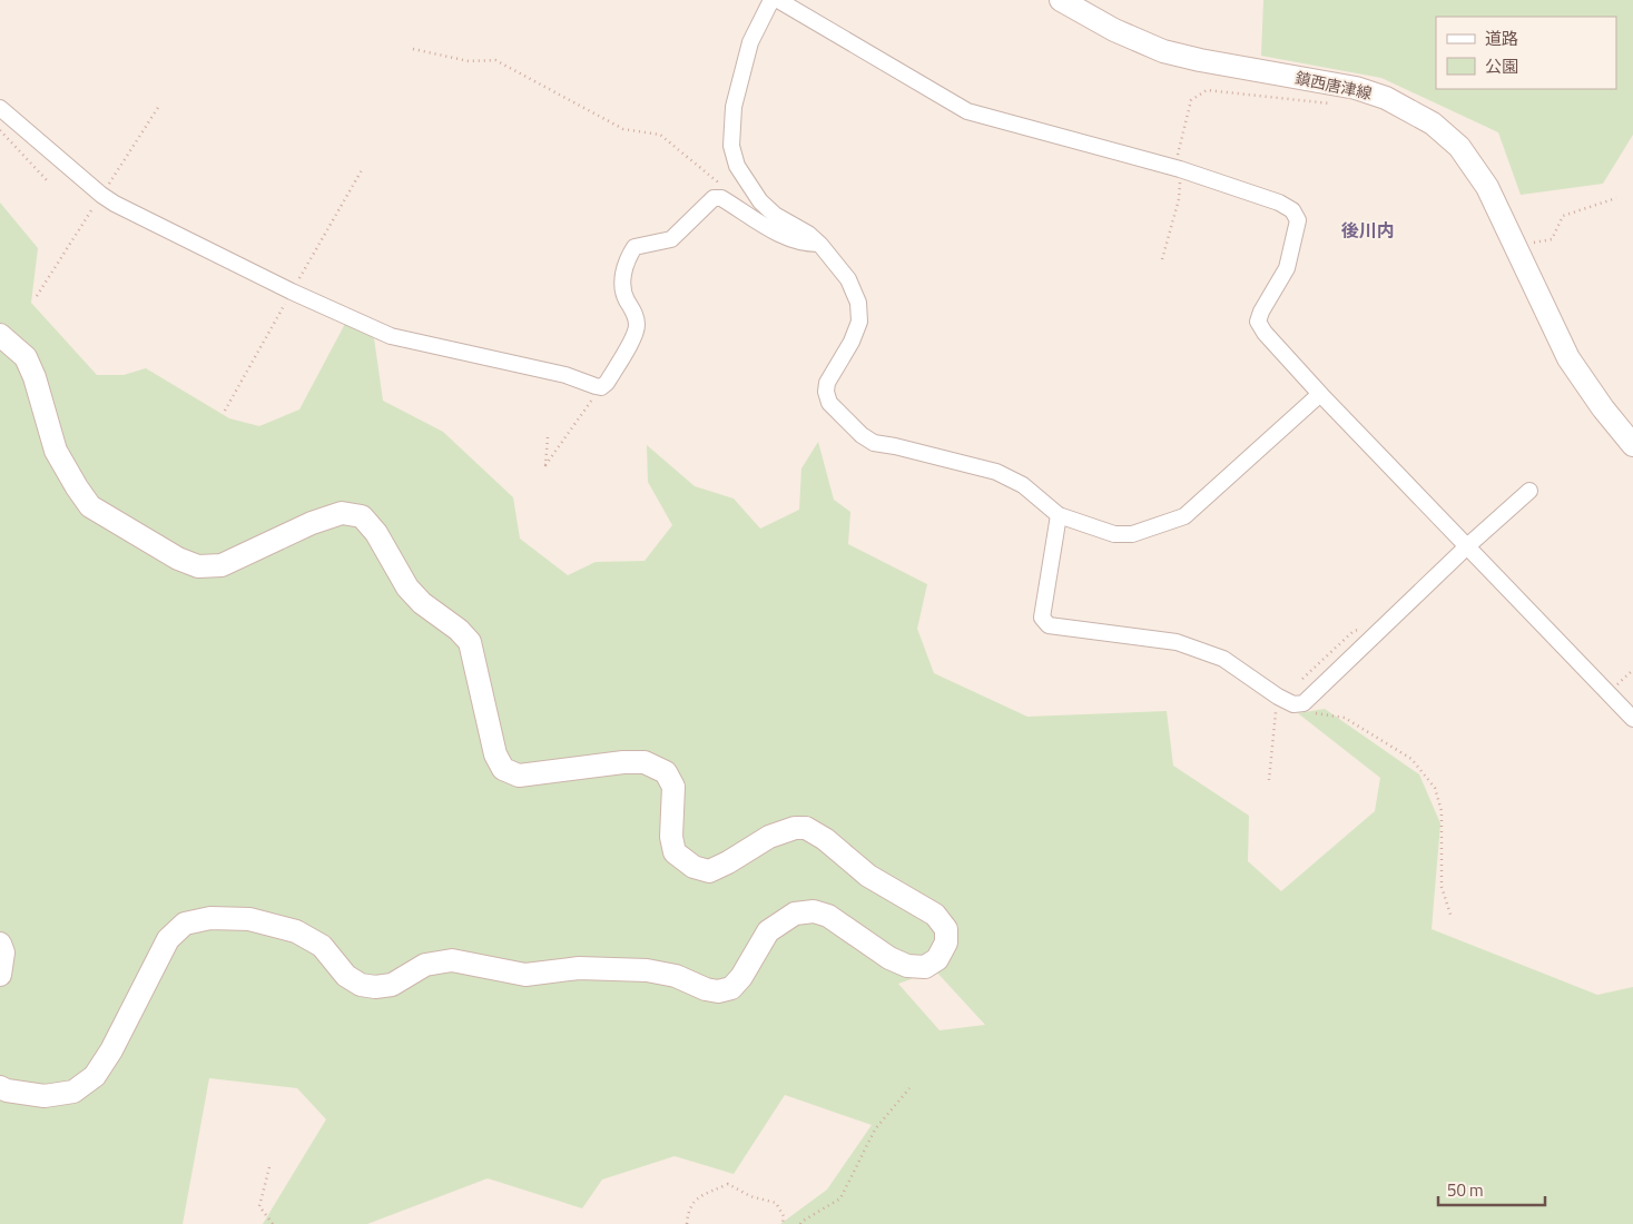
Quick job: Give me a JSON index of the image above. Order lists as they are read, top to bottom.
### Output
{
  "streets": {
    "street": ["鎮西唐津線"]
  },
  "districts": ["後川内"],
  "legend": ["道路", "公園"],
  "scale_bar": "50 m"
}
